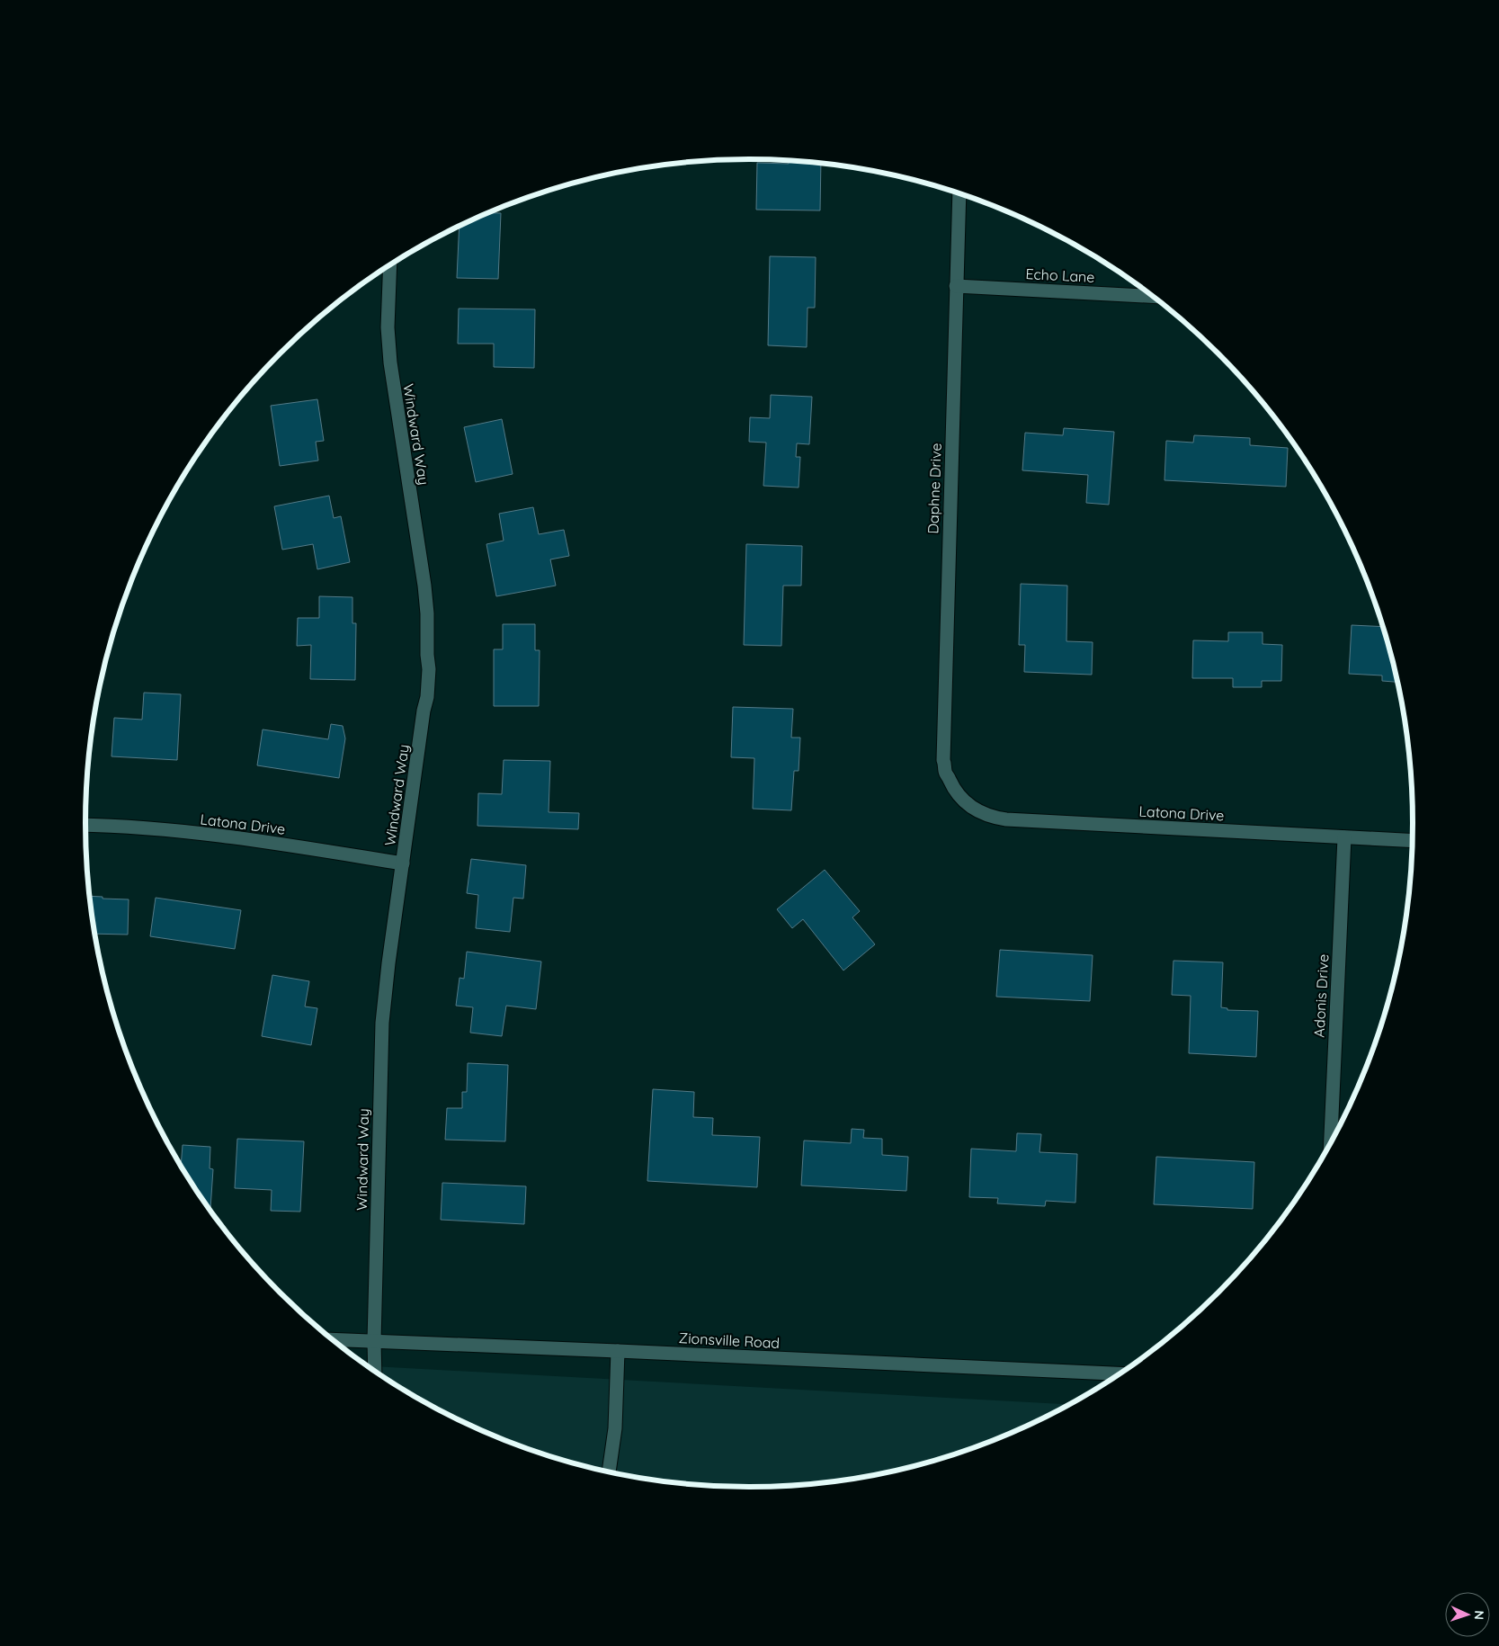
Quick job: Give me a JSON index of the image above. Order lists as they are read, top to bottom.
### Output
{
  "streets": {
    "street": [
      "Echo Lane",
      "Windward Way",
      "Daphne Drive",
      "Latona Drive",
      "Adonis Drive",
      "Zionsville Road"
    ]
  },
  "crossings": [
    ["Echo Lane", "Daphne Drive"],
    ["Windward Way", "Latona Drive"],
    ["Windward Way", "Zionsville Road"],
    ["Daphne Drive", "Latona Drive"],
    ["Latona Drive", "Adonis Drive"]
  ],
  "north": "right"
}
